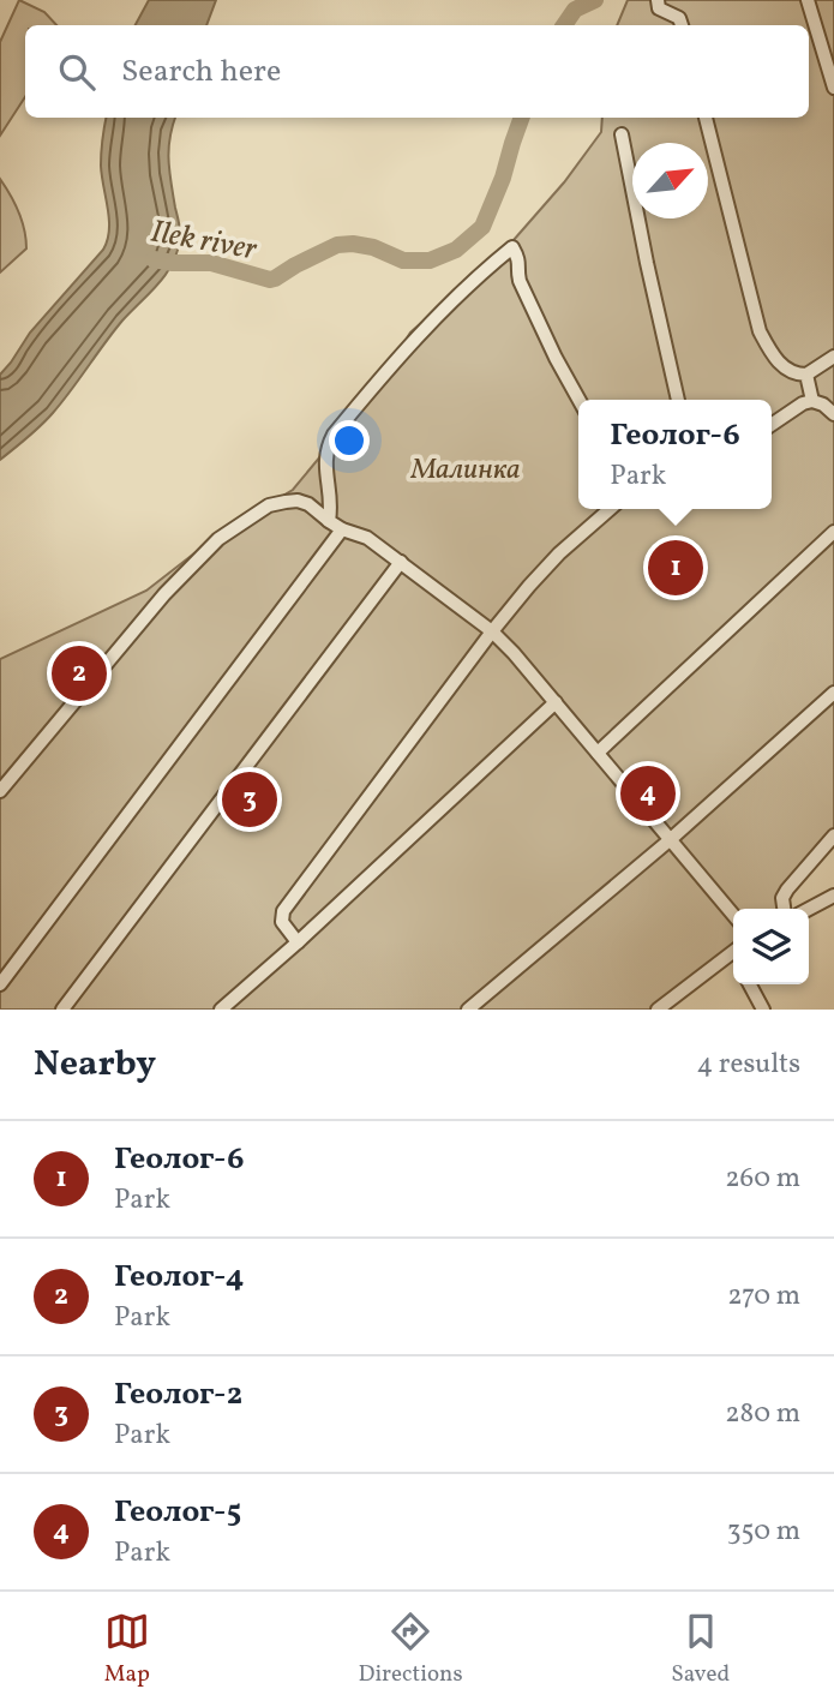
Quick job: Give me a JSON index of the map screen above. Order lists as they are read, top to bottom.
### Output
{
  "water": ["Ilek river"],
  "parks": ["Малинка"],
  "north": "top right",
  "page": {
    "search": "Search here",
    "popup": ["Геолог-6", "Park"],
    "pins": [
      "1",
      "2",
      "4",
      "3"
    ],
    "heading": ["Nearby", "4 results"],
    "list": [
      {
        "mark": "1",
        "name": "Геолог-6",
        "note": "Park",
        "value": "260 m"
      },
      {
        "mark": "2",
        "name": "Геолог-4",
        "note": "Park",
        "value": "270 m"
      },
      {
        "mark": "3",
        "name": "Геолог-2",
        "note": "Park",
        "value": "280 m"
      },
      {
        "mark": "4",
        "name": "Геолог-5",
        "note": "Park",
        "value": "350 m"
      }
    ],
    "nav": ["Map", "Directions", "Saved"]
  }
}
